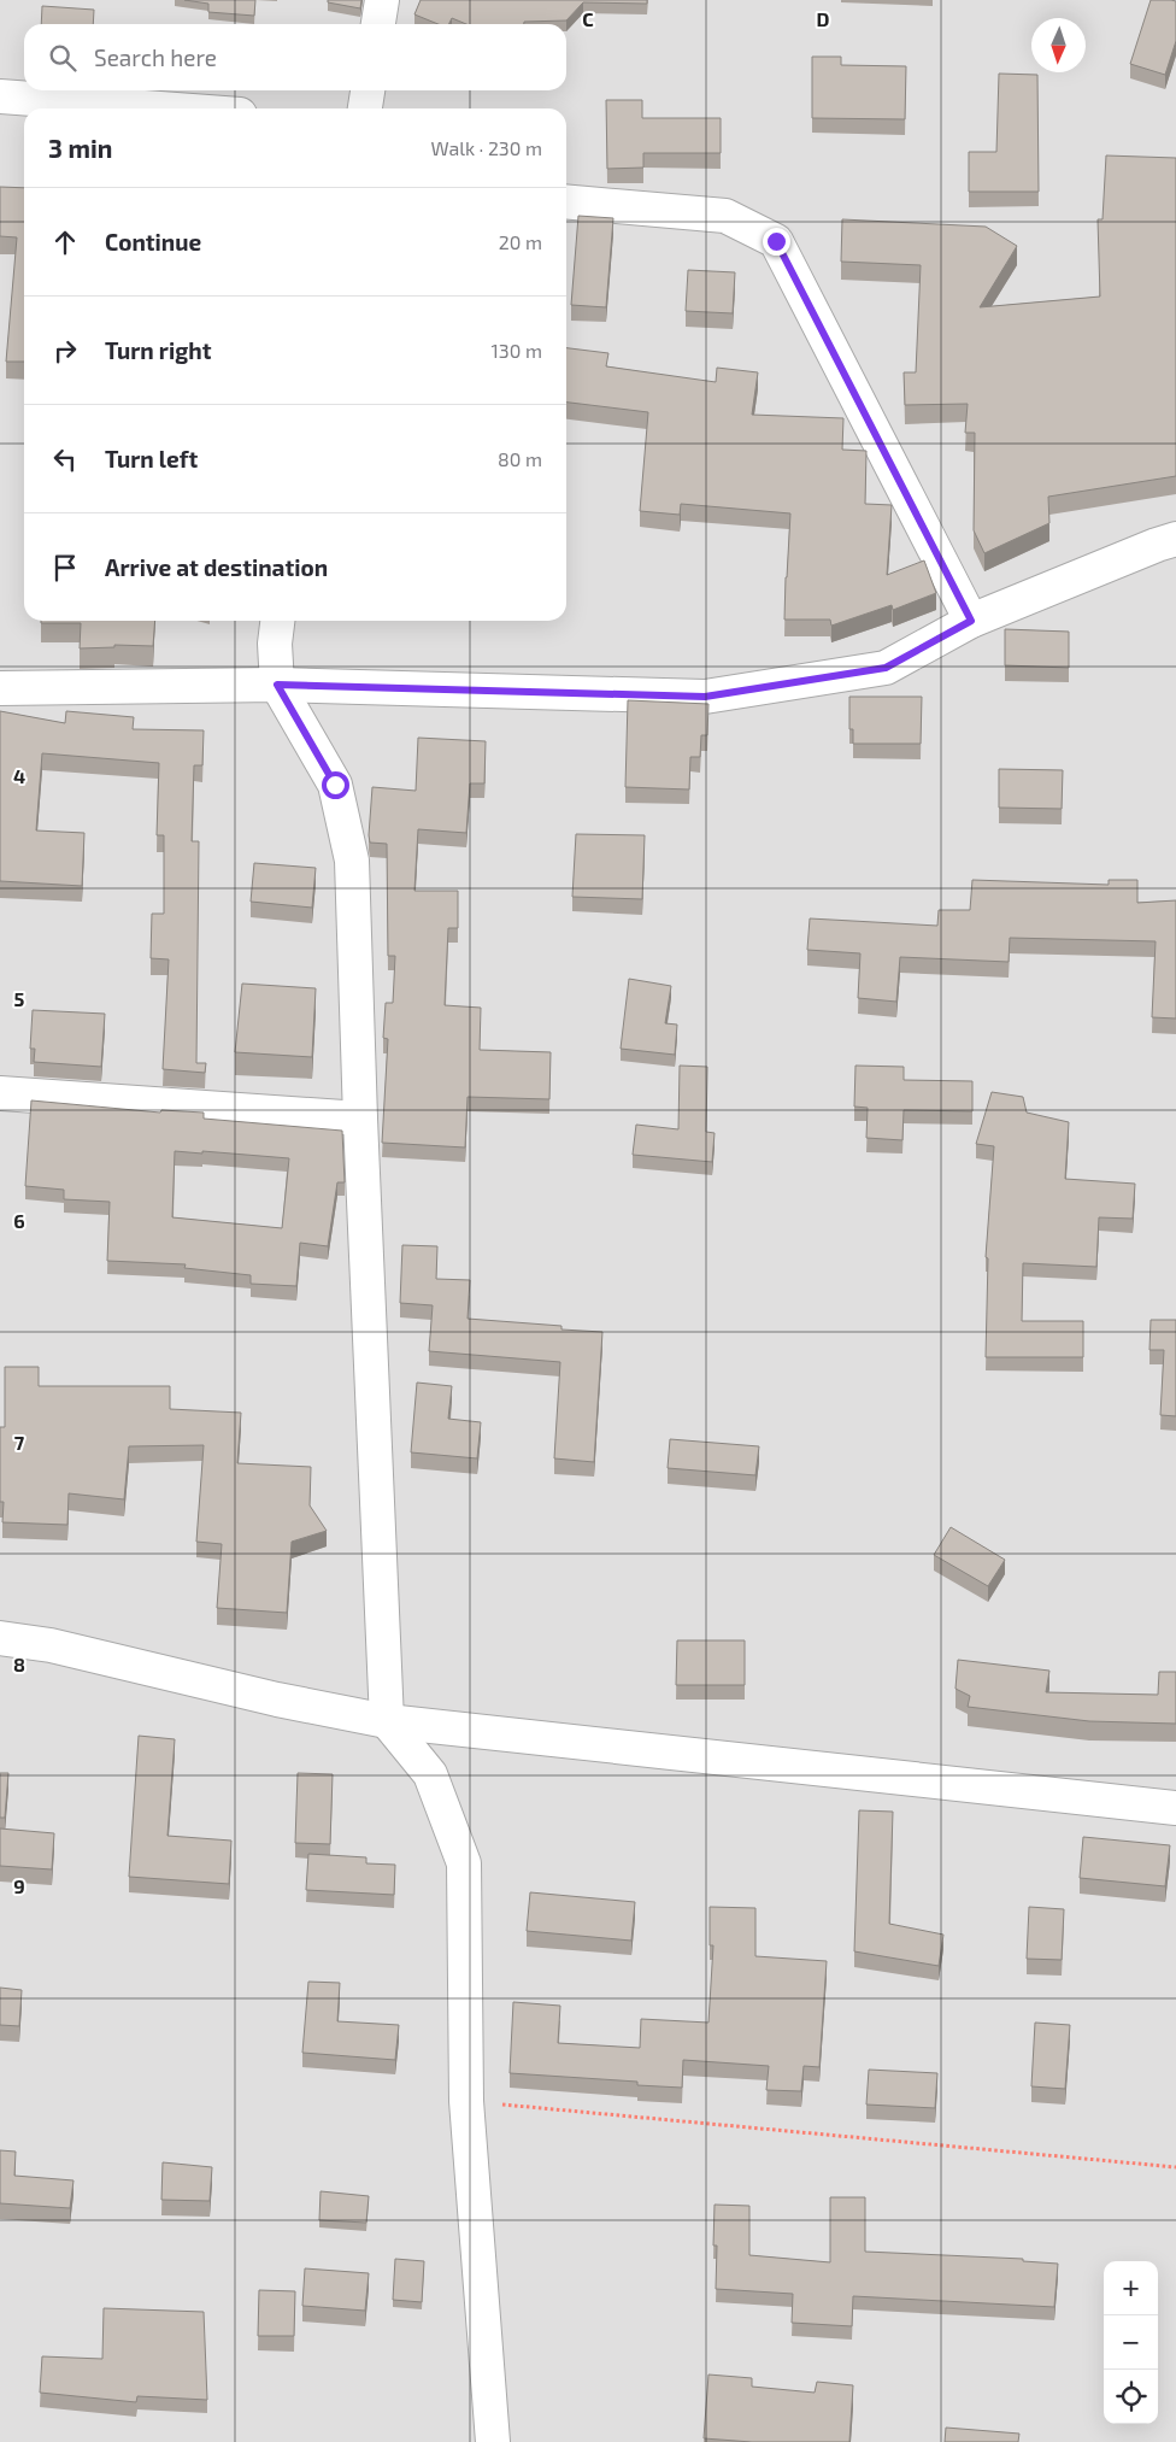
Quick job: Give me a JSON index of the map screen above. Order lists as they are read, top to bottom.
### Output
{
  "north": "bottom",
  "page": {
    "search": "Search here",
    "heading": ["3 min", "Walk · 230 m"],
    "list": [
      ["Continue", "20 m"],
      ["Turn right", "130 m"],
      ["Turn left", "80 m"],
      "Arrive at destination"
    ],
    "map_buttons": ["+", "−"]
  },
  "grid": {
    "columns": ["C", "D"],
    "rows": [
      "4",
      "5",
      "6",
      "7",
      "8",
      "9"
    ]
  }
}
